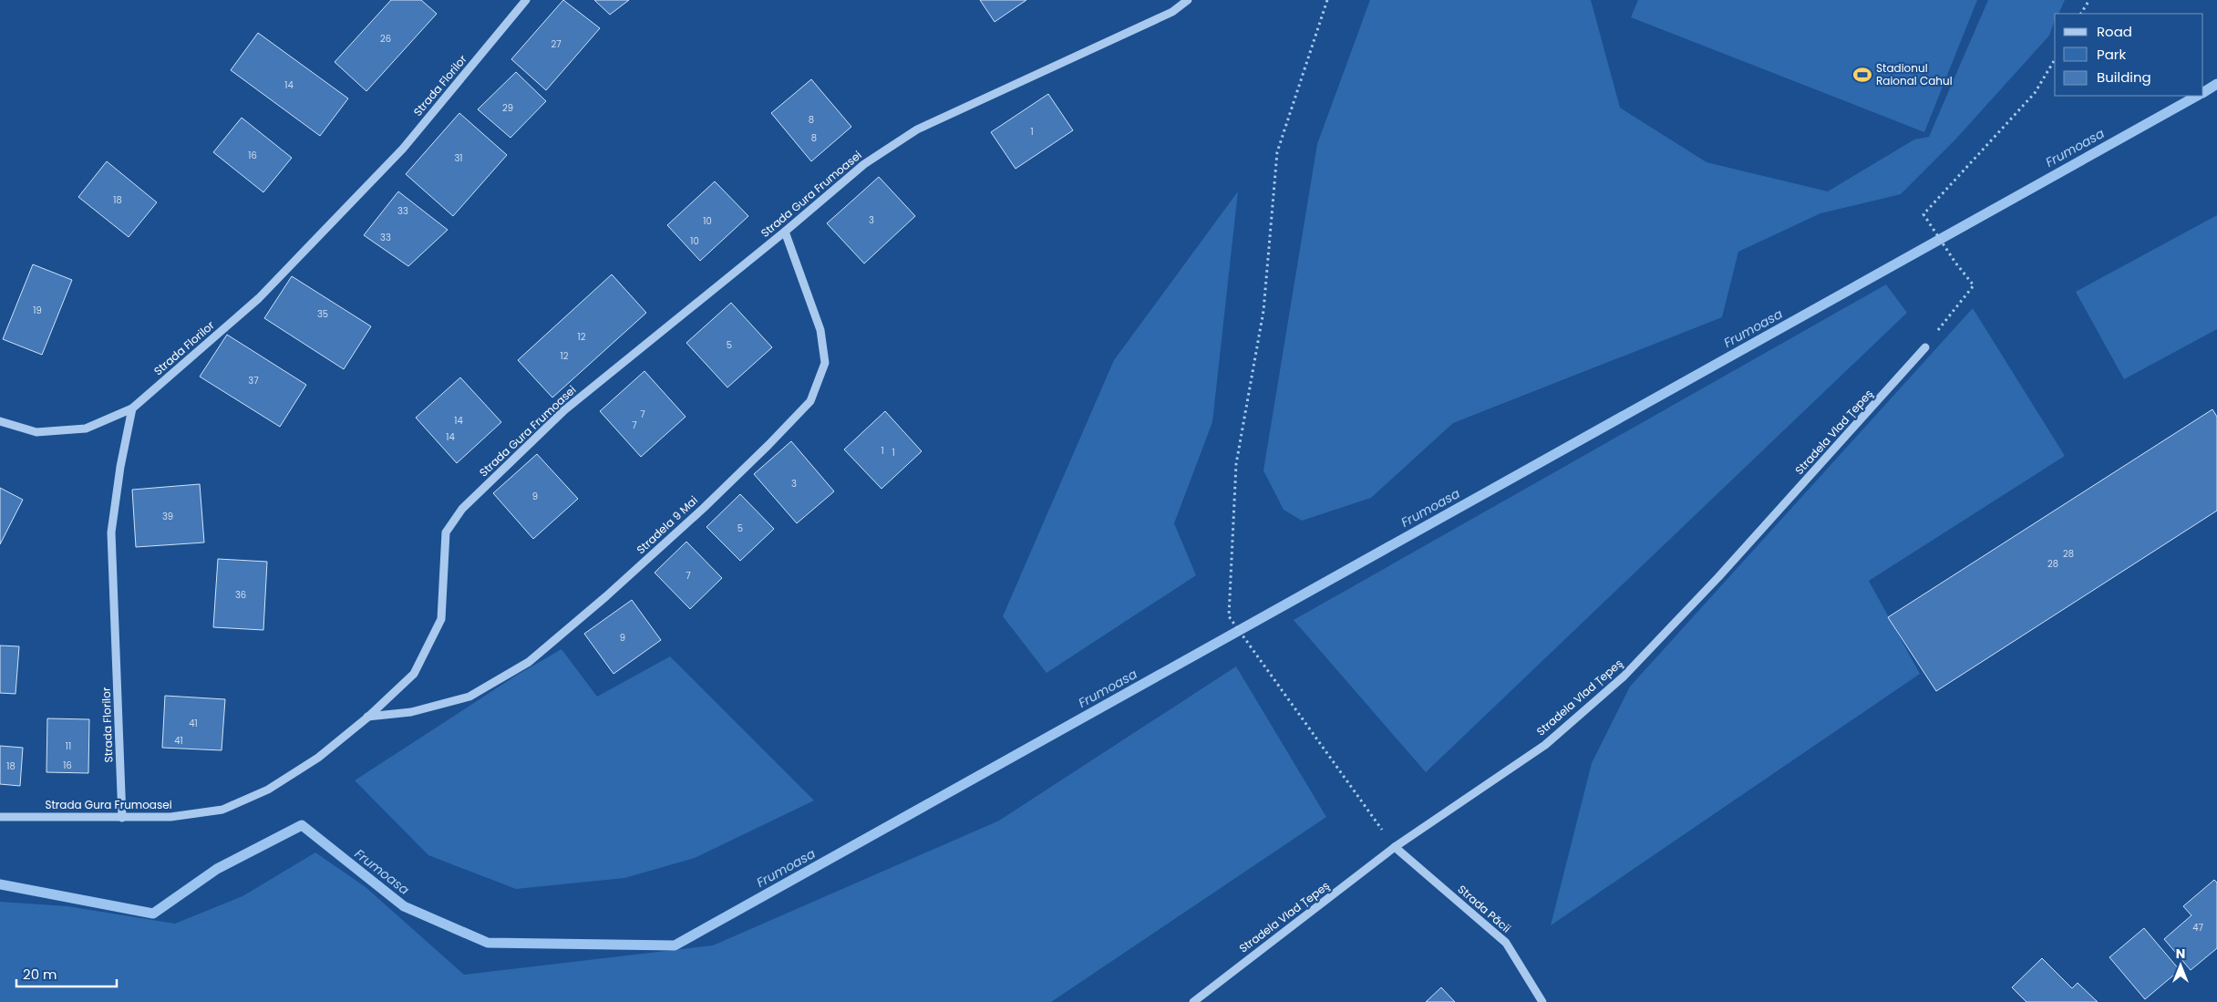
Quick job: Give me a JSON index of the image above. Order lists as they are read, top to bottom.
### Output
{
  "streets": {
    "street": [
      "Strada Florilor",
      "Strada Gura Frumoasei",
      "Stradela Vlad Țepeş",
      "Stradela 9 Mai",
      "Strada Păcii"
    ]
  },
  "crossings": [
    ["Strada Florilor", "Strada Gura Frumoasei"],
    ["Strada Gura Frumoasei", "Stradela 9 Mai"],
    ["Stradela Vlad Țepeş", "Strada Păcii"]
  ],
  "water": ["Frumoasa"],
  "places": {
    "sports": ["Stadionul Raional Cahul"]
  },
  "house_numbers": [
    "26",
    "27",
    "14",
    "29",
    "8",
    "1",
    "8",
    "16",
    "31",
    "18",
    "33",
    "3",
    "10",
    "33",
    "10",
    "19",
    "35",
    "12",
    "5",
    "12",
    "37",
    "7",
    "14",
    "7",
    "14",
    "1",
    "1",
    "3",
    "9",
    "39",
    "5",
    "28",
    "28",
    "7",
    "36",
    "9",
    "41",
    "41",
    "11",
    "16",
    "18",
    "47"
  ],
  "legend": ["Road", "Park", "Building"],
  "scale_bar": "20 m",
  "north": "top"
}
